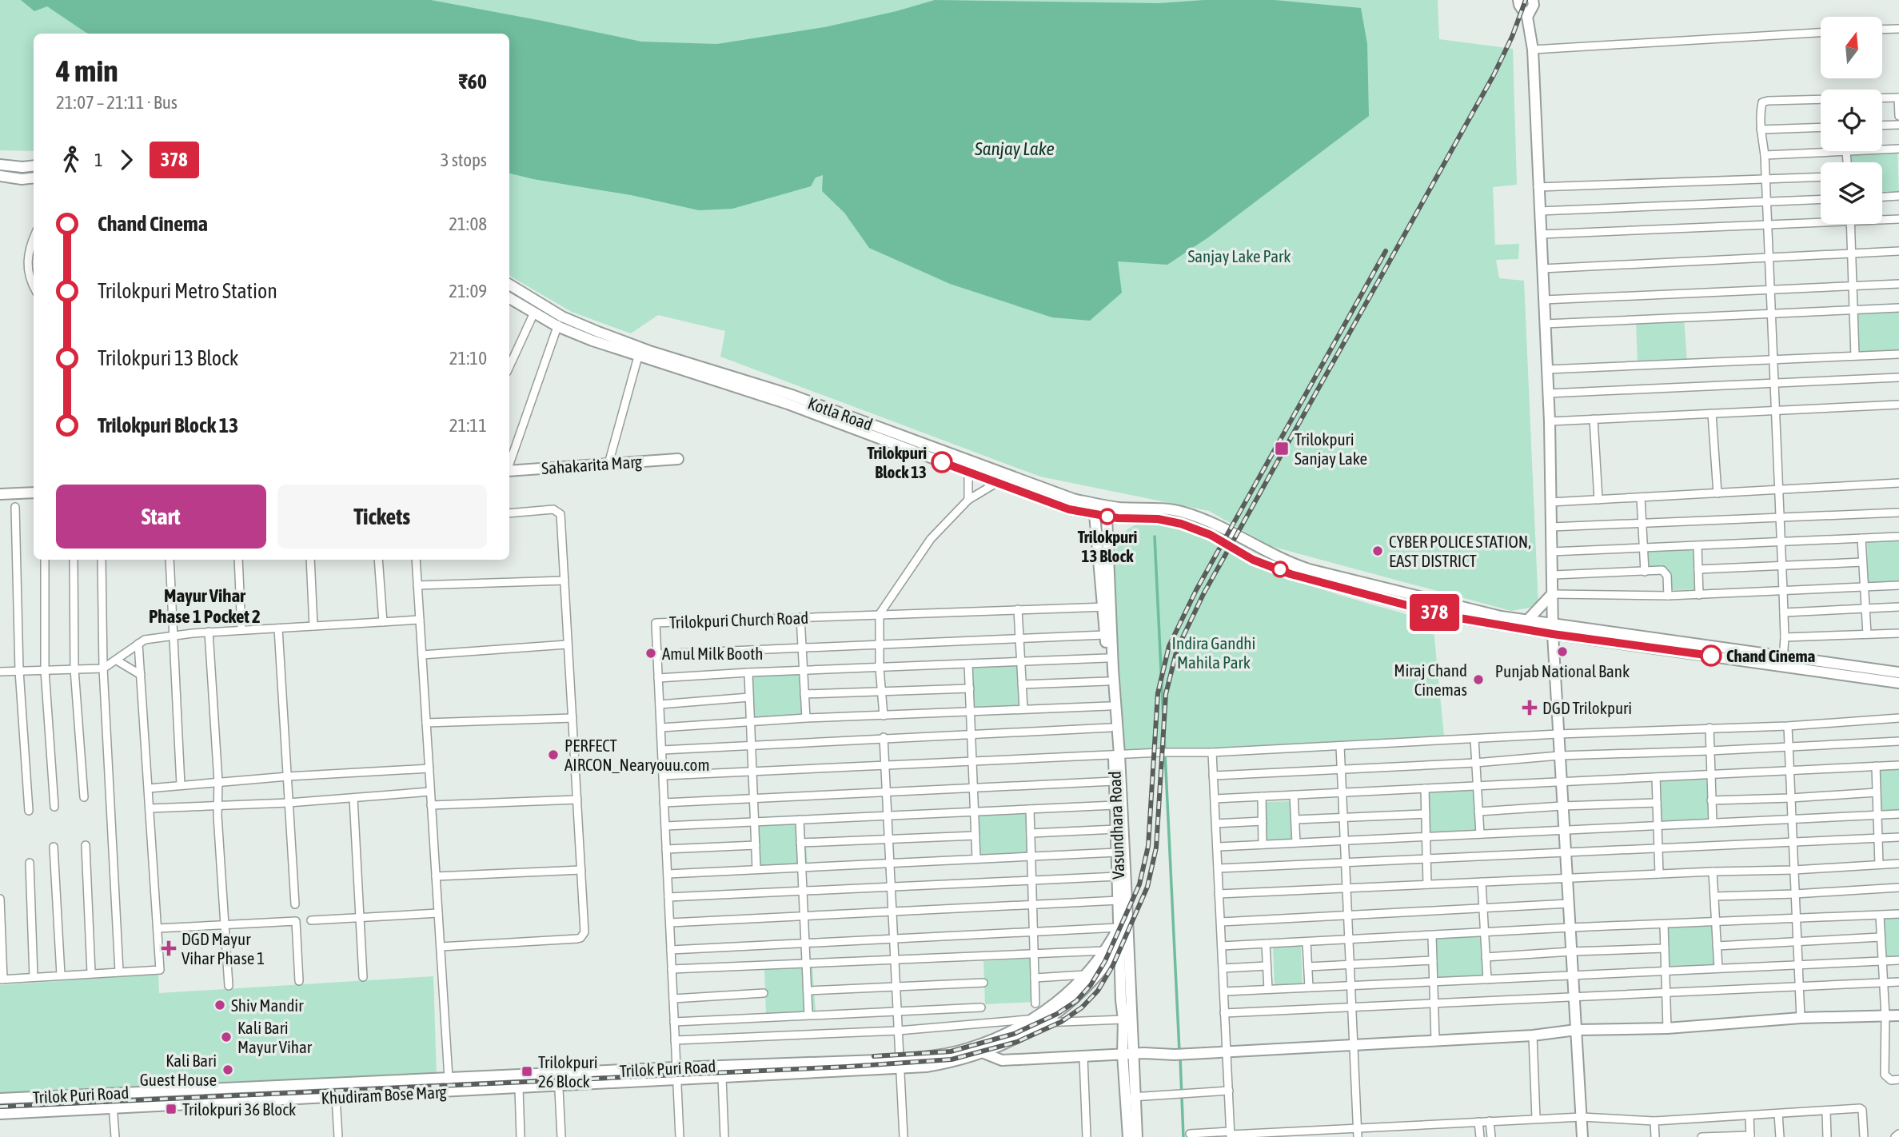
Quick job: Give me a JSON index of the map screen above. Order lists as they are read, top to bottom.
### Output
{
  "streets": {
    "street": [
      "Kotla Road",
      "Sahakarita Marg",
      "Trilokpuri Church Road",
      "Vasundhara Road",
      "Trilok Puri Road",
      "Khudiram Bose Marg"
    ]
  },
  "crossings": [
    ["Kotla Road", "Vasundhara Road"],
    ["Trilokpuri Church Road", "Vasundhara Road"],
    ["Trilokpuri Church Road", "Trilok Puri Road"],
    ["Trilokpuri Church Road", "Khudiram Bose Marg"],
    ["Vasundhara Road", "Trilok Puri Road"],
    ["Trilok Puri Road", "Khudiram Bose Marg"]
  ],
  "districts": ["Mayur Vihar Phase 1 Pocket 2"],
  "water": ["Sanjay Lake"],
  "parks": ["Sanjay Lake Park", "Indira Gandhi Mahila Park"],
  "places": {
    "transit": ["Trilokpuri Sanjay Lake", "Trilokpuri 26 Block", "Trilokpuri 36 Block"],
    "other": [
      "Trilokpuri Block 13",
      "Trilokpuri 13 Block",
      "CYBER POLICE STATION, EAST DISTRICT",
      "Punjab National Bank",
      "Amul Milk Booth",
      "Chand Cinema",
      "Miraj Chand Cinemas",
      "PERFECT AIRCON_Nearyouu.com",
      "Shiv Mandir",
      "Kali Bari Mayur Vihar",
      "Kali Bari Guest House"
    ],
    "health": ["DGD Trilokpuri", "DGD Mayur Vihar Phase 1"]
  },
  "lines": ["bus line 378"],
  "north": "top",
  "page": {
    "on_map": "378",
    "heading": ["4 min", "21:07 – 21:11 · Bus", "₹60"],
    "legs": ["1", "378", "3 stops"],
    "list": [
      {
        "name": "Chand Cinema",
        "value": "21:08"
      },
      {
        "name": "Trilokpuri Metro Station",
        "value": "21:09"
      },
      {
        "name": "Trilokpuri 13 Block",
        "value": "21:10"
      },
      {
        "name": "Trilokpuri Block 13",
        "value": "21:11"
      }
    ],
    "buttons": ["Start", "Tickets"]
  }
}
